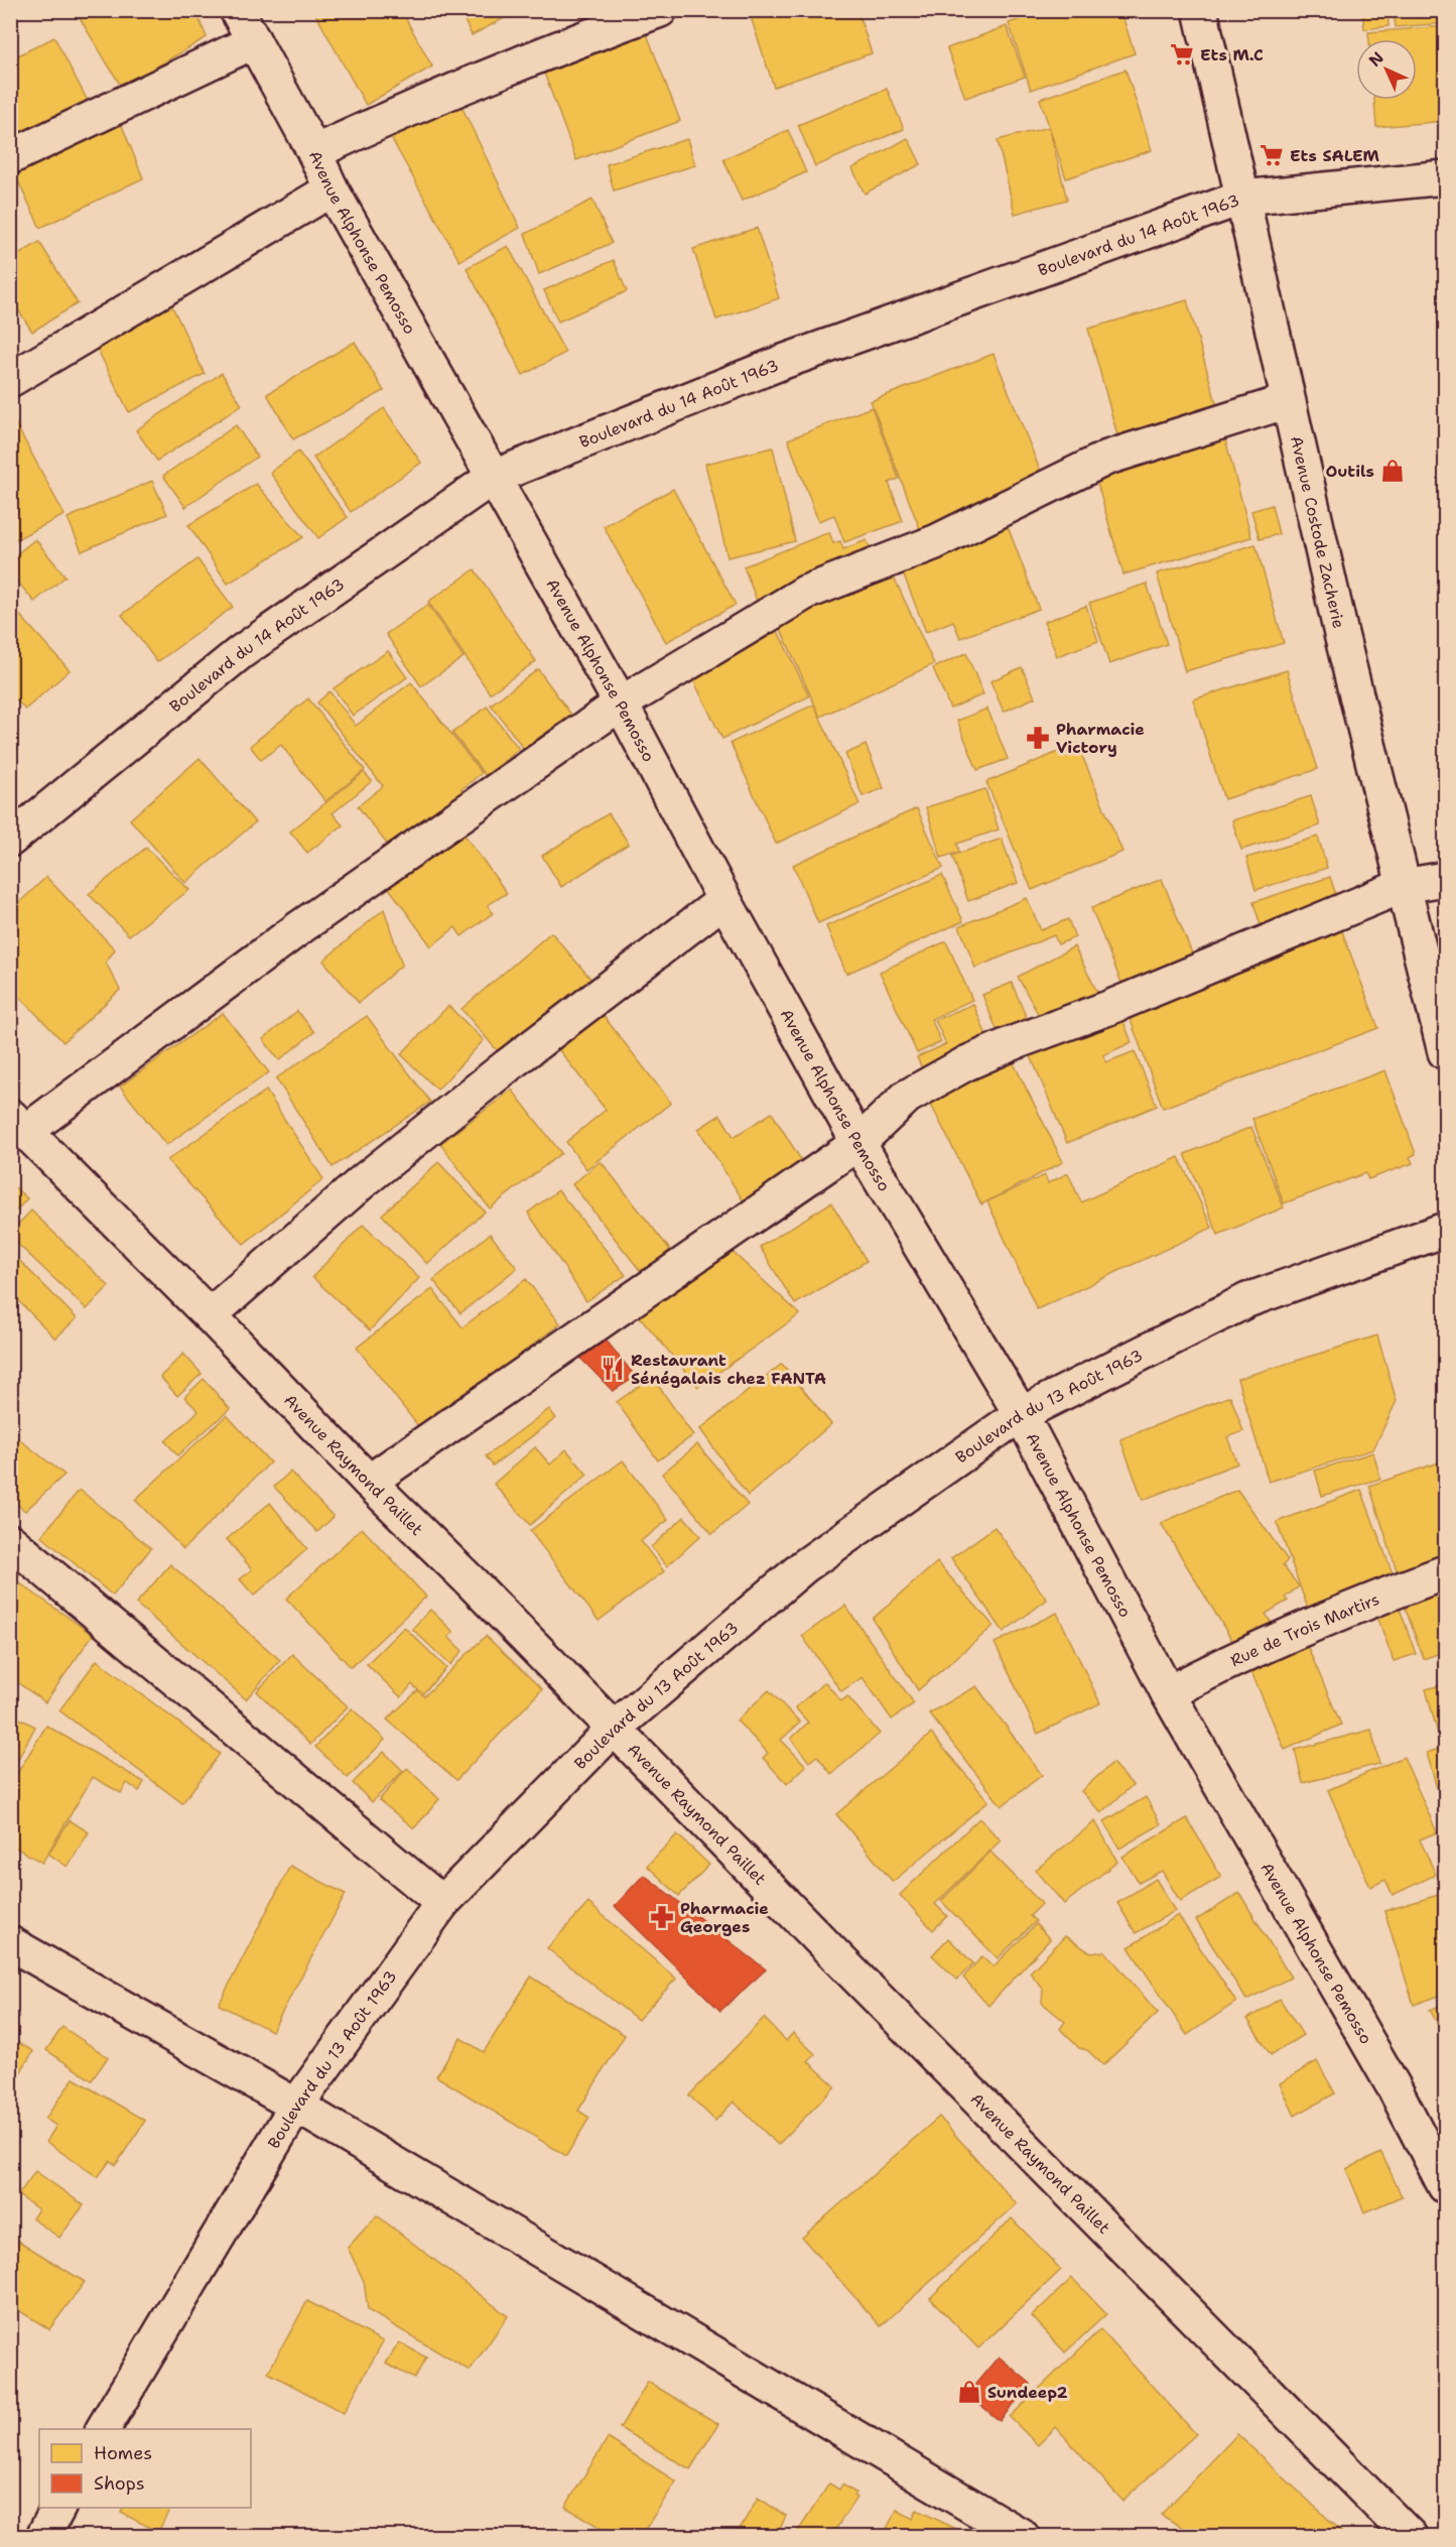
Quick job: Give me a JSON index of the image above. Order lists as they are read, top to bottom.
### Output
{
  "streets": {
    "street": [
      "Boulevard du 14 Août 1963",
      "Avenue Alphonse Pemosso",
      "Avenue Costode Zacherie",
      "Boulevard du 13 Août 1963",
      "Avenue Raymond Paillet",
      "Rue de Trois Martirs"
    ]
  },
  "crossings": [
    ["Boulevard du 14 Août 1963", "Avenue Alphonse Pemosso"],
    ["Boulevard du 14 Août 1963", "Avenue Costode Zacherie"],
    ["Avenue Alphonse Pemosso", "Boulevard du 13 Août 1963"],
    ["Avenue Alphonse Pemosso", "Rue de Trois Martirs"],
    ["Boulevard du 13 Août 1963", "Avenue Raymond Paillet"]
  ],
  "places": {
    "supermarket": ["Ets M.C", "Ets SALEM"],
    "shop": ["Outils", "Sundeep2"],
    "pharmacy": ["Pharmacie Victory", "Pharmacie Georges"],
    "restaurant": ["Restaurant Sénégalais chez FANTA"]
  },
  "legend": ["Homes", "Shops"],
  "north": "top left"
}
